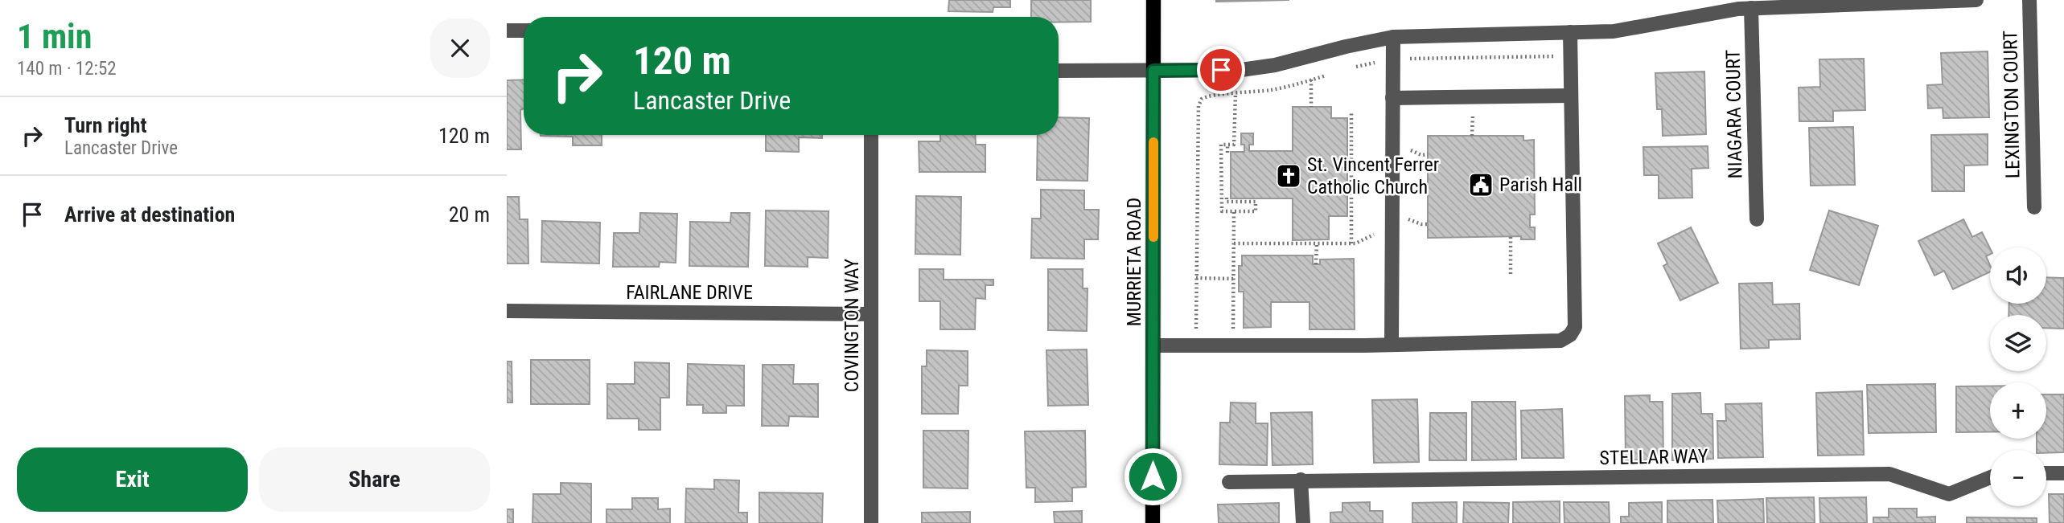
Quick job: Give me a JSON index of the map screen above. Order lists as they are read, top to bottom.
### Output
{
  "streets": {
    "main road": ["MURRIETA ROAD"],
    "street": [
      "LEXINGTON COURT",
      "NIAGARA COURT",
      "FAIRLANE DRIVE",
      "COVINGTON WAY",
      "STELLAR WAY"
    ]
  },
  "crossings": [
    ["FAIRLANE DRIVE", "COVINGTON WAY"]
  ],
  "places": {
    "church": ["St. Vincent Ferrer Catholic Church"],
    "public building": ["Parish Hall"]
  },
  "page": {
    "heading": ["1 min", "140 m · 12:52"],
    "turn": ["120 m", "Lancaster Drive"],
    "list": [
      {
        "name": "Turn right",
        "note": "Lancaster Drive",
        "value": "120 m"
      },
      {
        "name": "Arrive at destination",
        "value": "20 m"
      }
    ],
    "map_buttons": ["+", "−"],
    "buttons": ["Exit", "Share"]
  }
}
